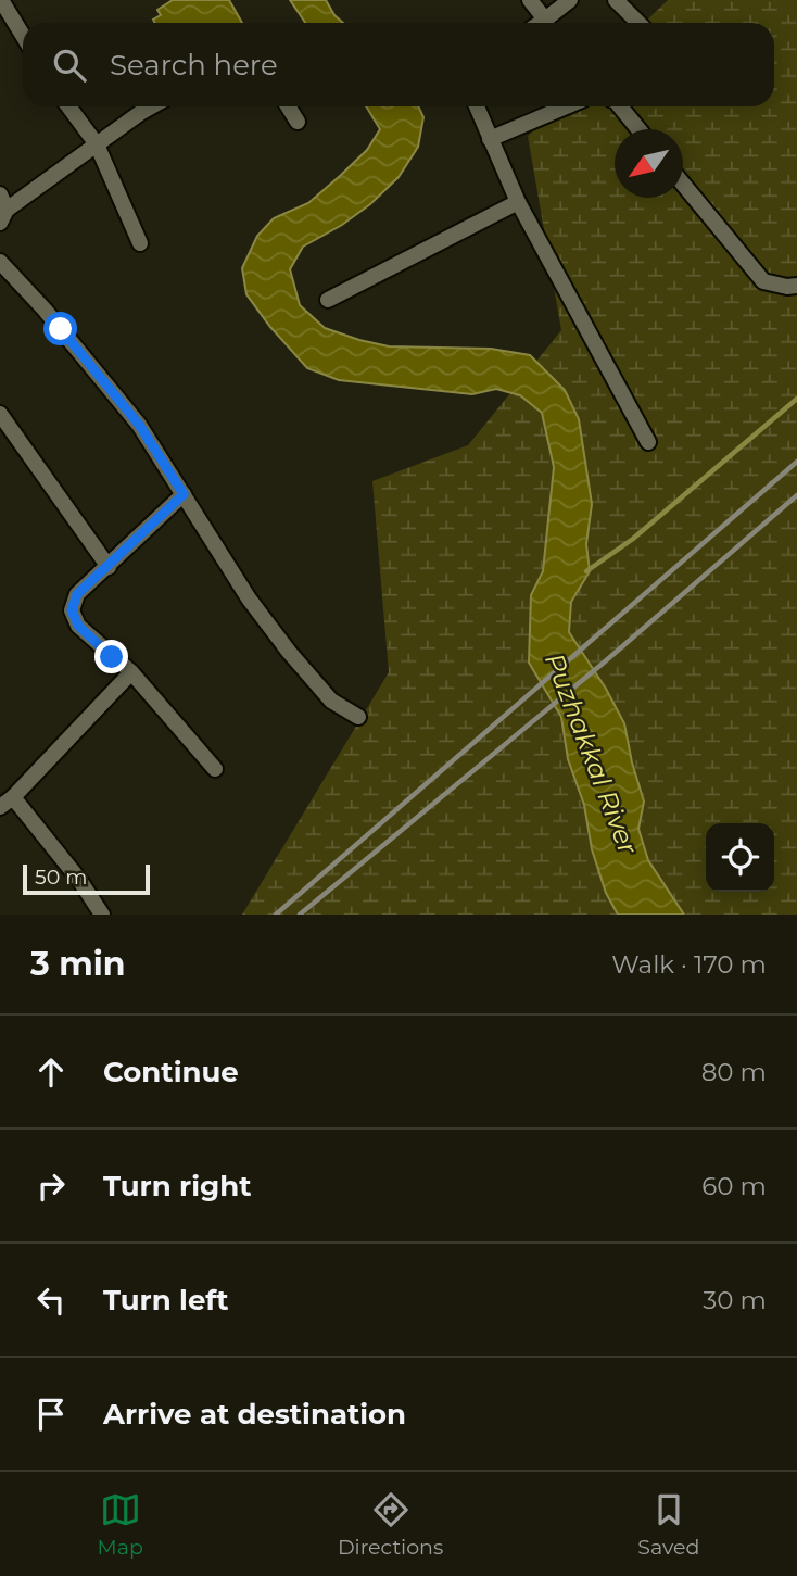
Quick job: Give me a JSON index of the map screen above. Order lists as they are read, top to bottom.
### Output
{
  "water": ["Puzhakkal River"],
  "scale_bar": "50 m",
  "north": "bottom left",
  "page": {
    "search": "Search here",
    "scale": "50 m",
    "heading": ["3 min", "Walk · 170 m"],
    "list": [
      ["Continue", "80 m"],
      ["Turn right", "60 m"],
      ["Turn left", "30 m"],
      "Arrive at destination"
    ],
    "nav": ["Map", "Directions", "Saved"]
  }
}
